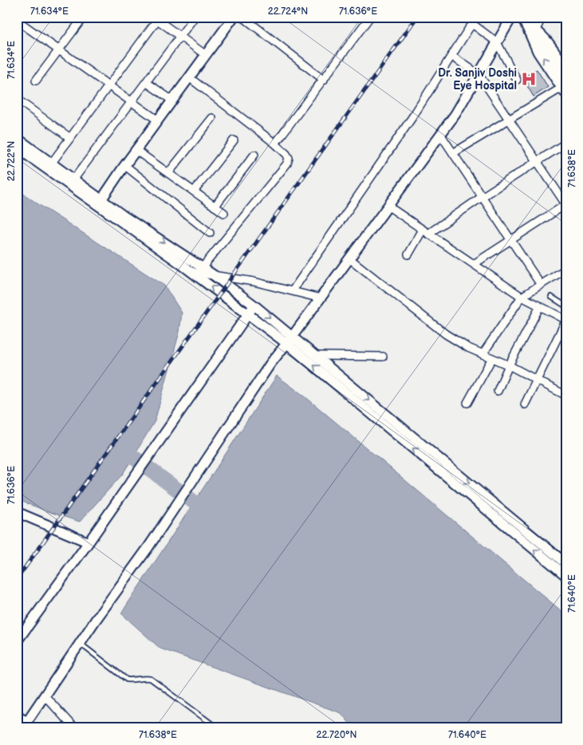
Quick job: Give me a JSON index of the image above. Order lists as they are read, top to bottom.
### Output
{
  "places": {
    "hospital": ["Dr. Sanjiv Doshi Eye Hospital"]
  },
  "coordinates": [
    "71.634°E",
    "22.724°N",
    "71.636°E",
    "22.722°N",
    "71.638°E",
    "71.640°E",
    "22.720°N"
  ]
}
